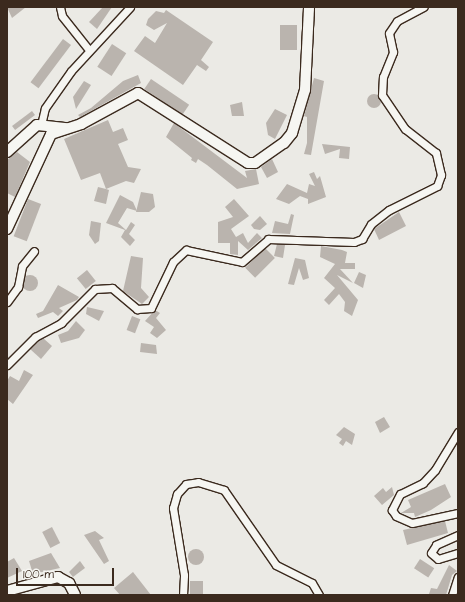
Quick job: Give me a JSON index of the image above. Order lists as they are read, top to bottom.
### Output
{
  "scale_bar": "100 m"
}
